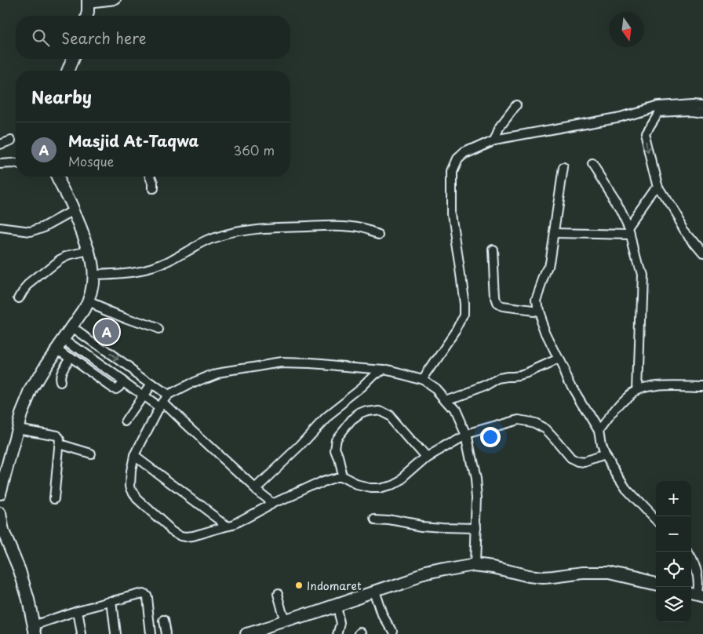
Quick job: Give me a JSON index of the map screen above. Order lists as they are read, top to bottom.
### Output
{
  "places": ["Indomaret"],
  "north": "bottom",
  "page": {
    "search": "Search here",
    "heading": "Nearby",
    "list": [
      {
        "mark": "A",
        "name": "Masjid At-Taqwa",
        "note": "Mosque",
        "value": "360 m"
      }
    ],
    "pins": "A",
    "map_buttons": ["+", "−"]
  }
}
